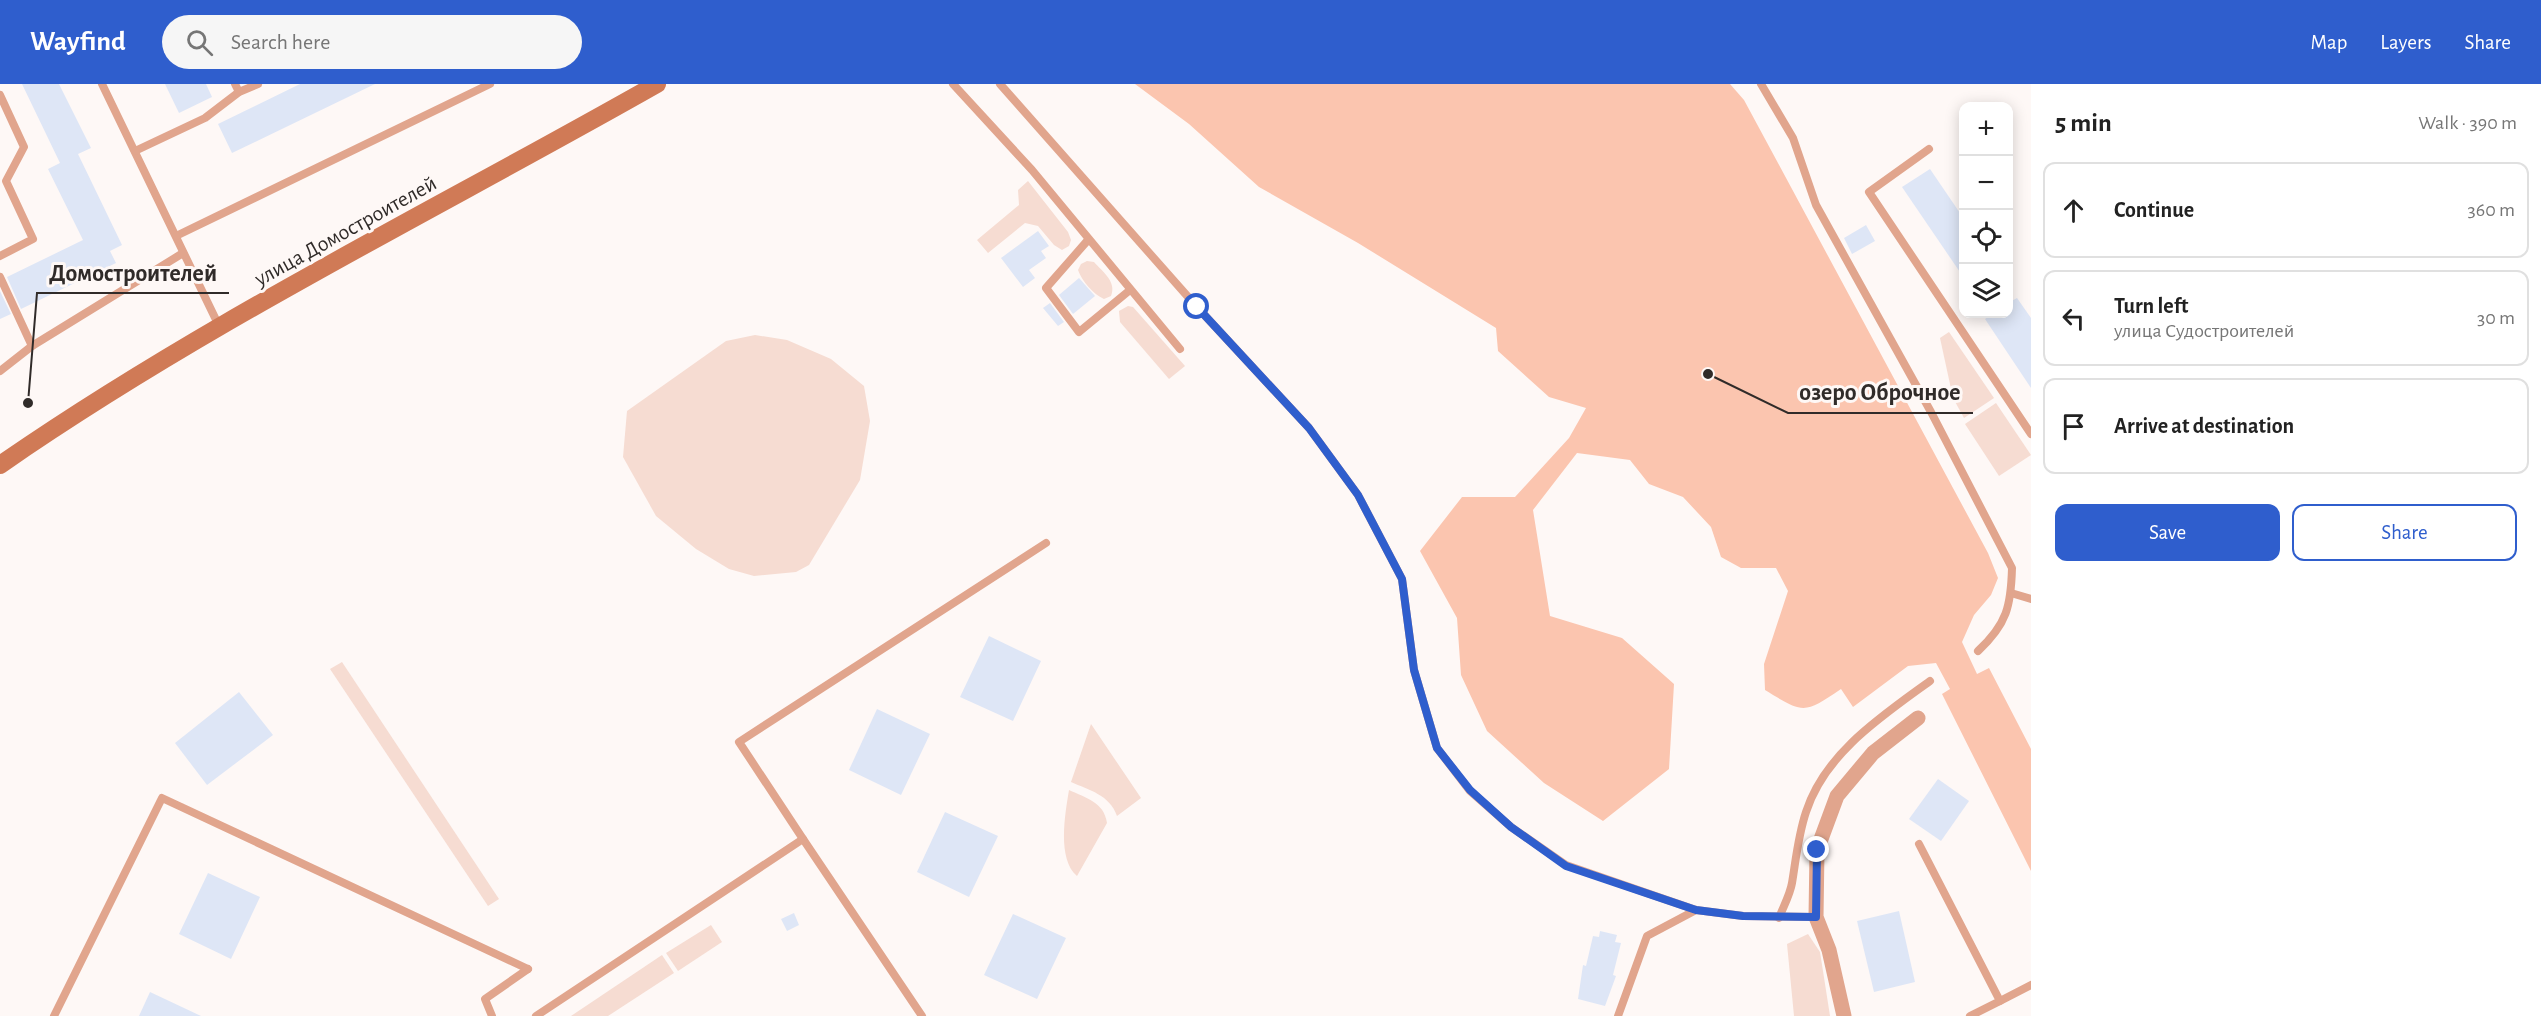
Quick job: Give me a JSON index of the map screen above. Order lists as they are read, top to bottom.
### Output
{
  "streets": {
    "main road": ["улица Домостроителей"]
  },
  "places": ["озеро Оброчное", "Домостроителей"],
  "page": {
    "header": "Wayfind",
    "search": "Search here",
    "nav": ["Map", "Layers", "Share"],
    "heading": ["5 min", "Walk · 390 m"],
    "map_buttons": ["+", "−"],
    "list": [
      ["Continue", "360 m"],
      ["Turn left", "улица Судостроителей", "30 m"],
      "Arrive at destination"
    ],
    "buttons": ["Save", "Share"]
  }
}
